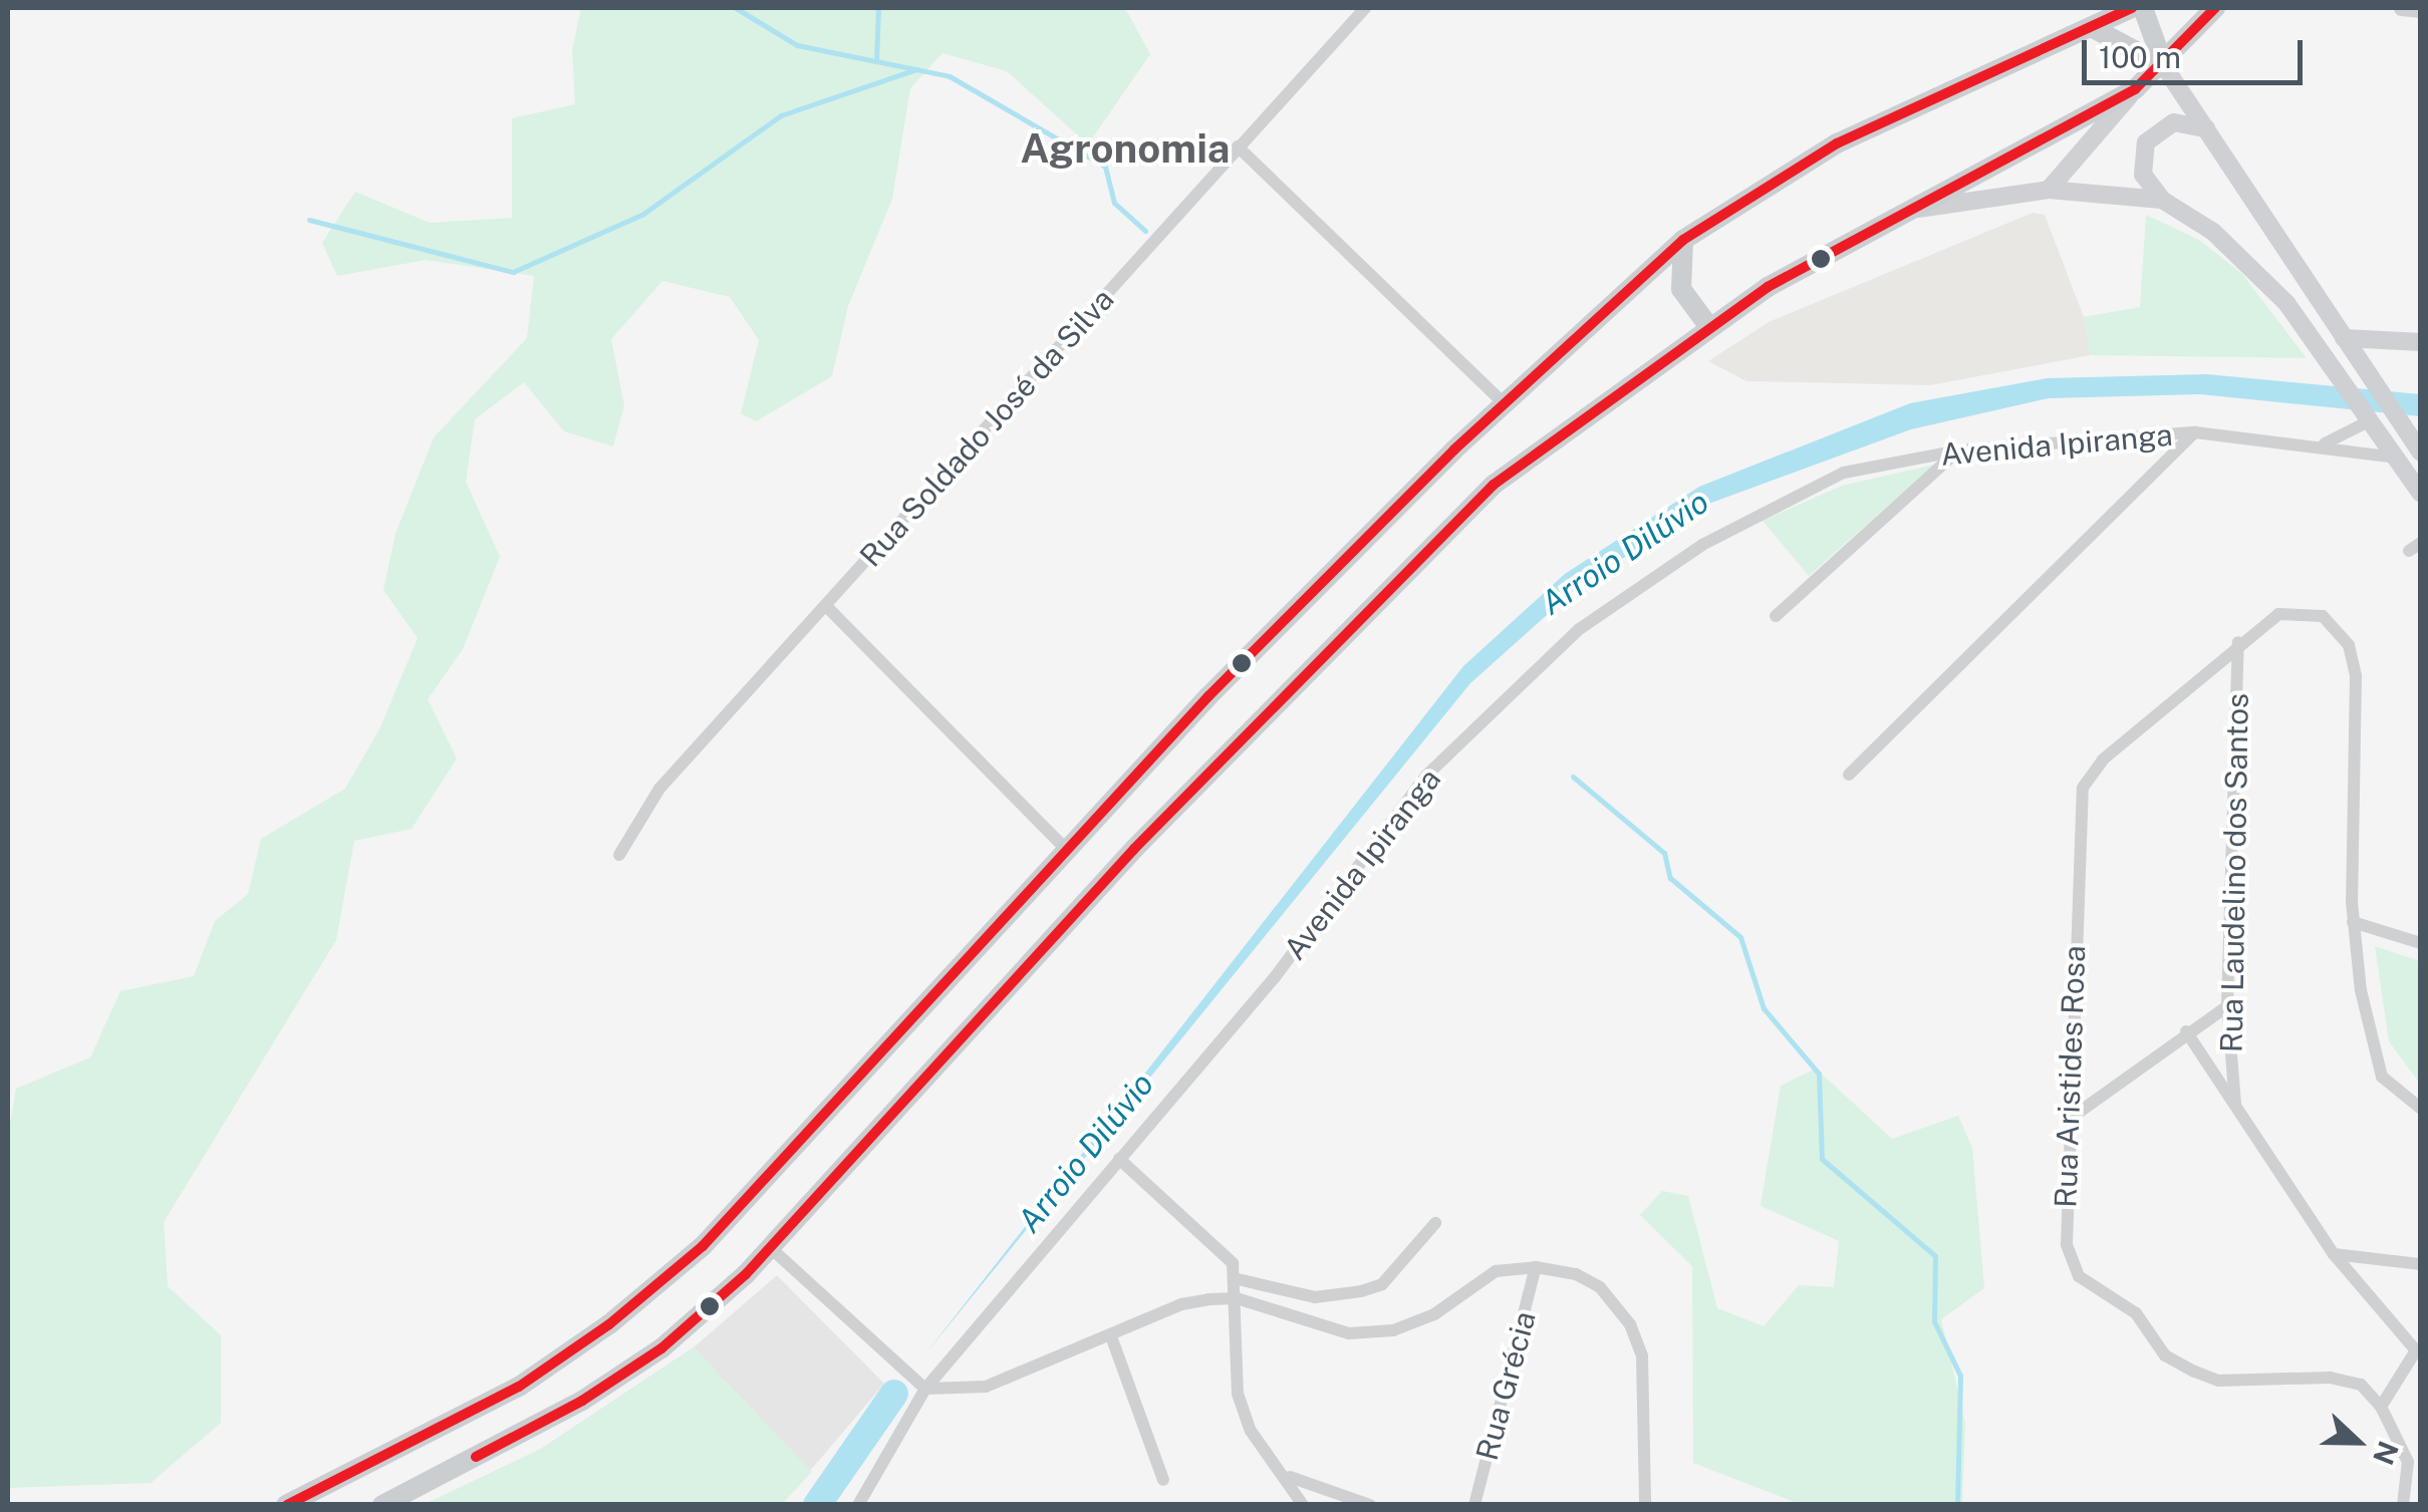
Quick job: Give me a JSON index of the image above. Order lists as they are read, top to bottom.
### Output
{
  "streets": {
    "main road": ["Avenida Ipiranga"],
    "street": [
      "Rua Soldado José da Silva",
      "Rua Laudelino dos Santos",
      "Rua Aristides Rosa",
      "Rua Grécia"
    ]
  },
  "crossings": [
    ["Rua Laudelino dos Santos", "Rua Aristides Rosa"]
  ],
  "districts": ["Agronomia"],
  "water": ["Arroio Dilúvio"],
  "scale_bar": "100 m",
  "north": "right"
}
